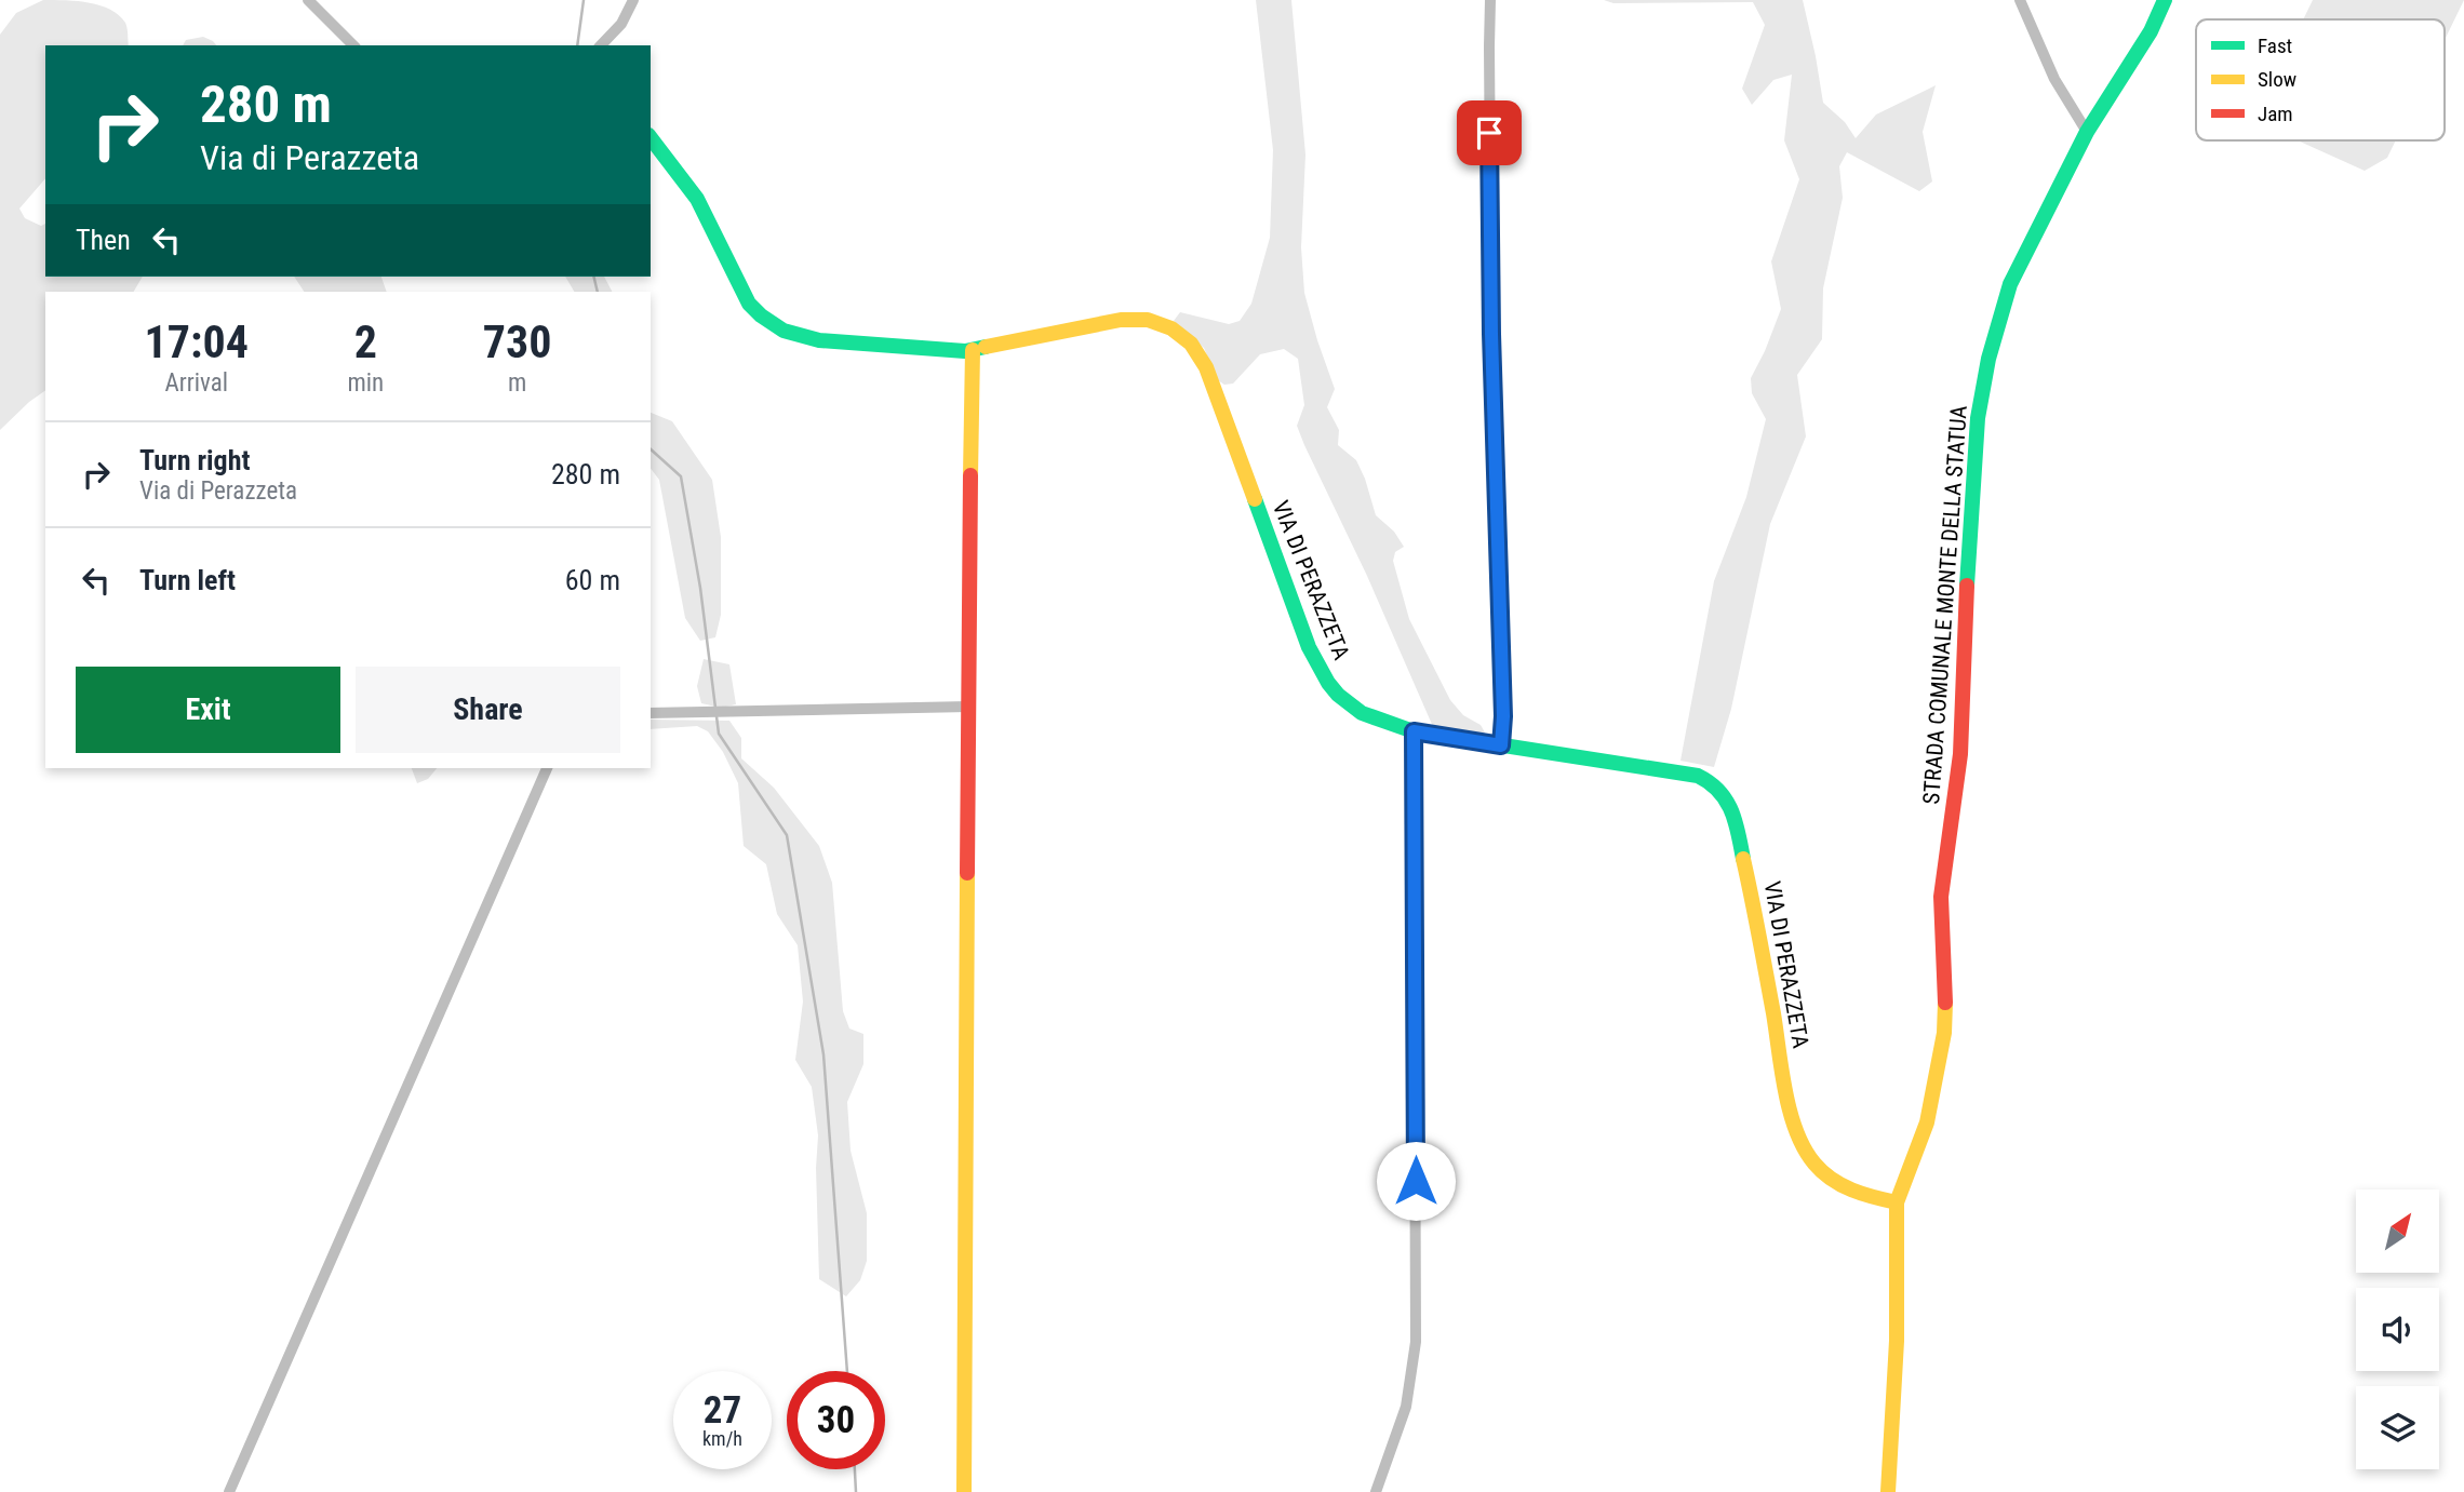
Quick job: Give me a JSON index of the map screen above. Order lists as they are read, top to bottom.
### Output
{
  "streets": {
    "street": ["VIA DI PERAZZETA", "STRADA COMUNALE MONTE DELLA STATUA"]
  },
  "crossings": [
    ["VIA DI PERAZZETA", "STRADA COMUNALE MONTE DELLA STATUA"]
  ],
  "legend": ["Fast", "Slow", "Jam"],
  "north": "top right",
  "page": {
    "turn": ["280 m", "Via di Perazzeta"],
    "then": "Then",
    "eta": [
      "17:04",
      "Arrival",
      "2",
      "min",
      "730",
      "m"
    ],
    "list": [
      {
        "name": "Turn right",
        "note": "Via di Perazzeta",
        "value": "280 m"
      },
      {
        "name": "Turn left",
        "value": "60 m"
      }
    ],
    "buttons": ["Exit", "Share"],
    "speed": "27 km/h",
    "limit": "30"
  }
}
